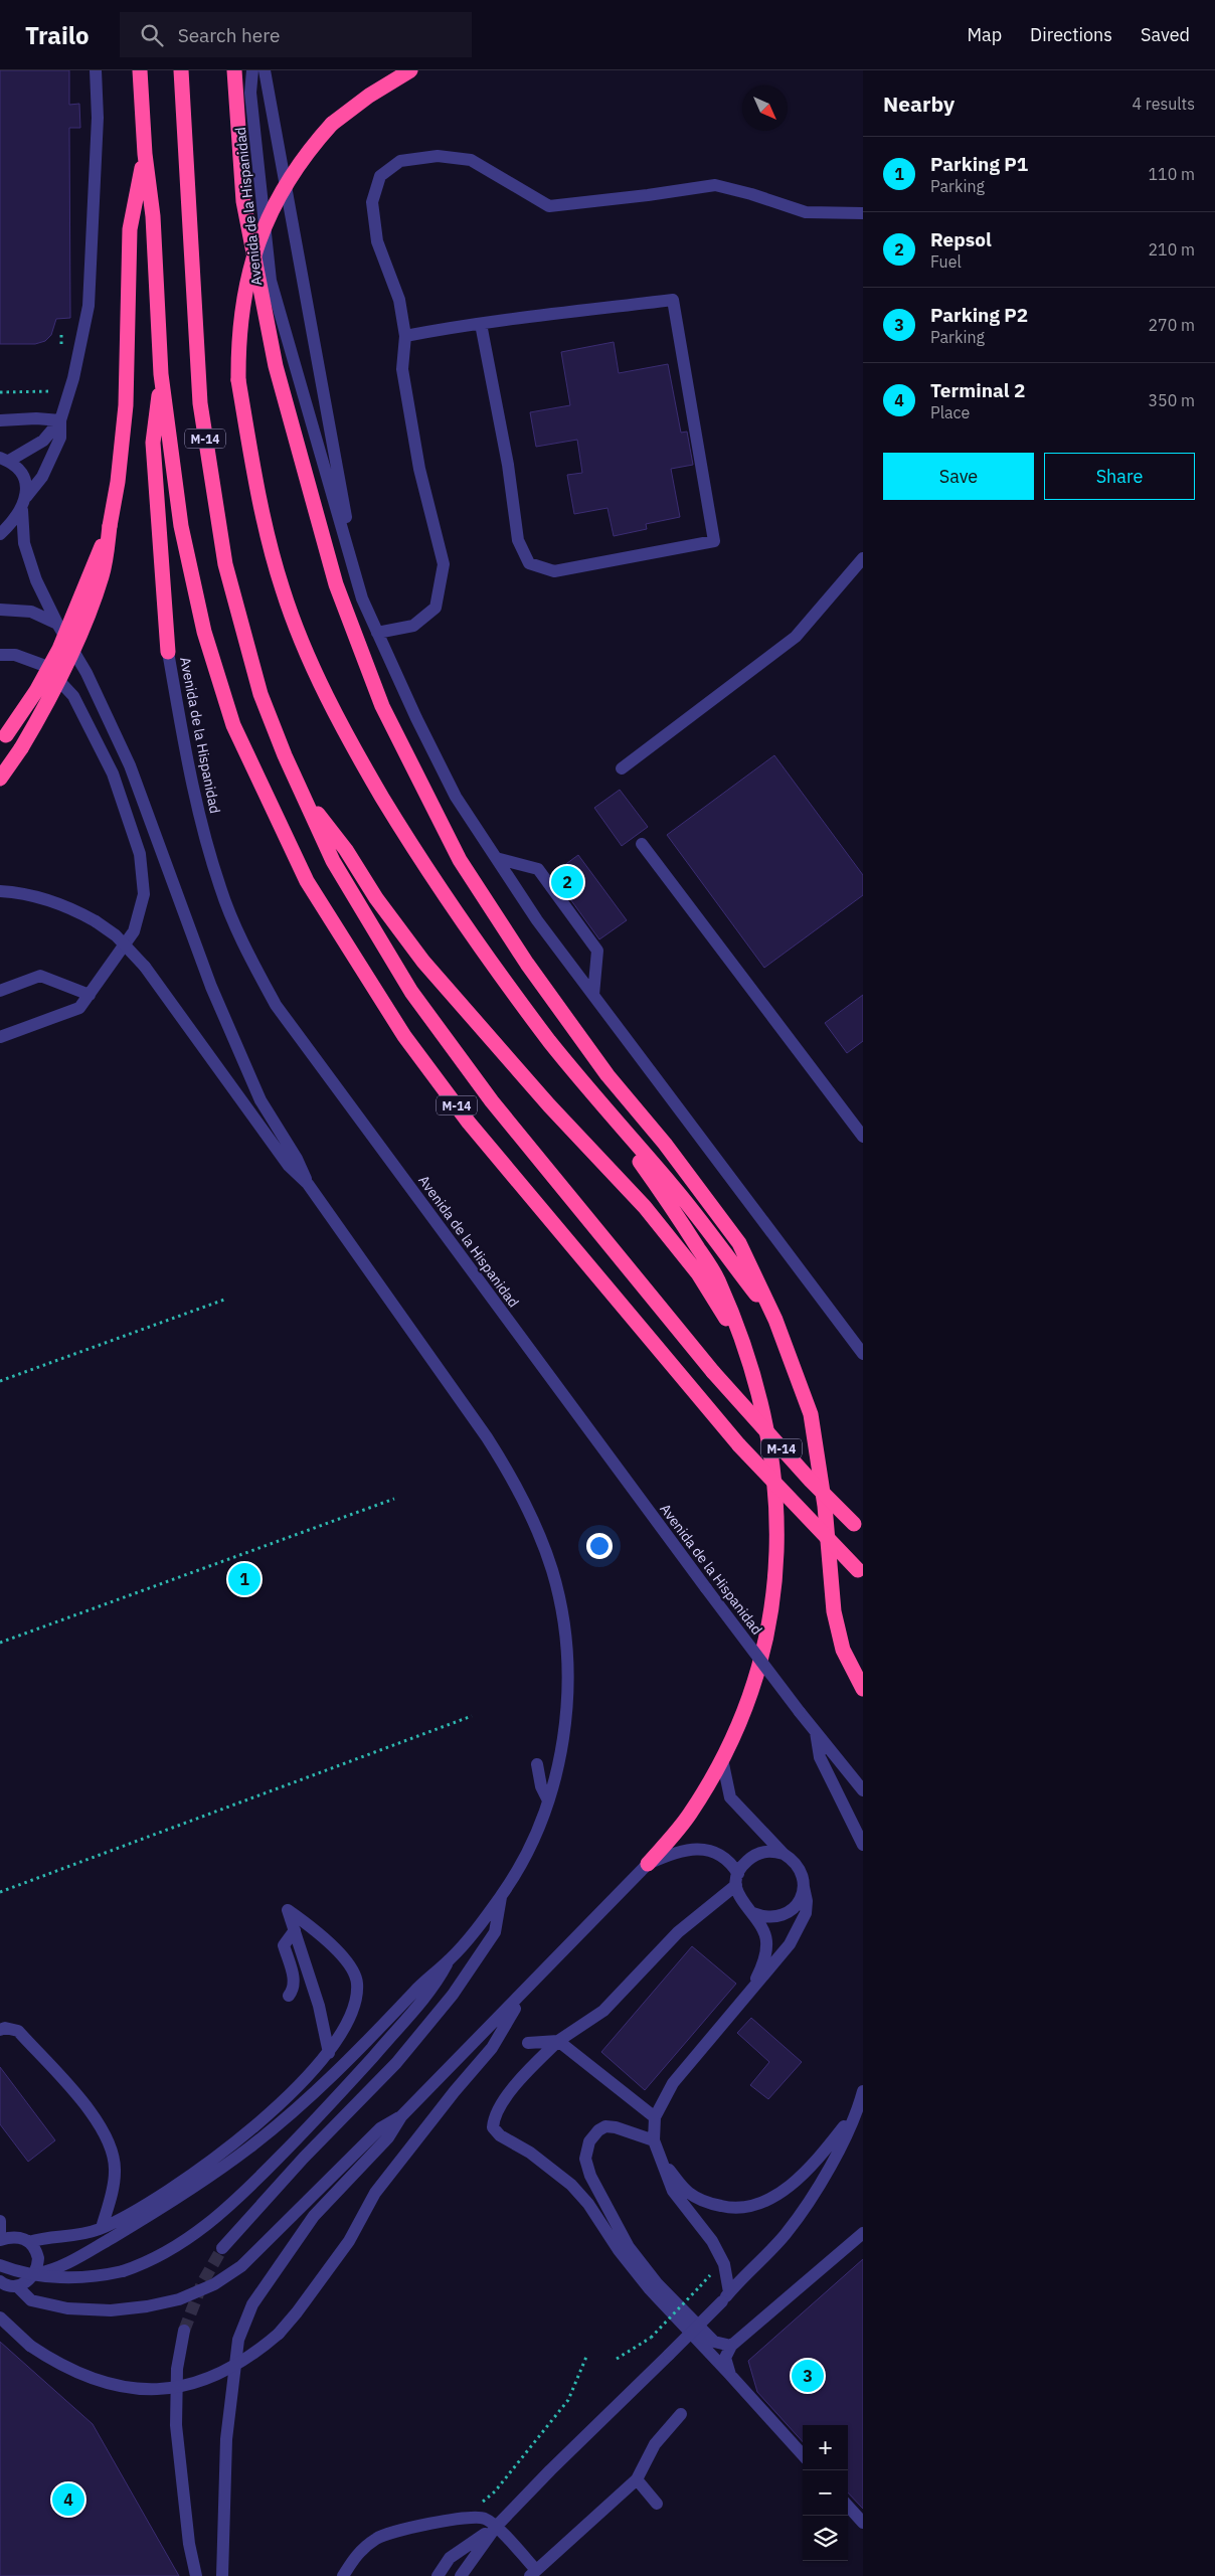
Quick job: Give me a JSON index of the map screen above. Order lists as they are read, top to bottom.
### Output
{
  "streets": {
    "highway": ["M-14"],
    "street": ["Avenida de la Hispanidad"]
  },
  "north": "bottom right",
  "page": {
    "header": "Trailo",
    "search": "Search here",
    "nav": ["Map", "Directions", "Saved"],
    "heading": ["Nearby", "4 results"],
    "list": [
      {
        "mark": "1",
        "name": "Parking P1",
        "note": "Parking",
        "value": "110 m"
      },
      {
        "mark": "2",
        "name": "Repsol",
        "note": "Fuel",
        "value": "210 m"
      },
      {
        "mark": "3",
        "name": "Parking P2",
        "note": "Parking",
        "value": "270 m"
      },
      {
        "mark": "4",
        "name": "Terminal 2",
        "note": "Place",
        "value": "350 m"
      }
    ],
    "buttons": ["Save", "Share"],
    "pins": [
      "2",
      "1",
      "3",
      "4"
    ],
    "map_buttons": ["+", "−"]
  }
}
